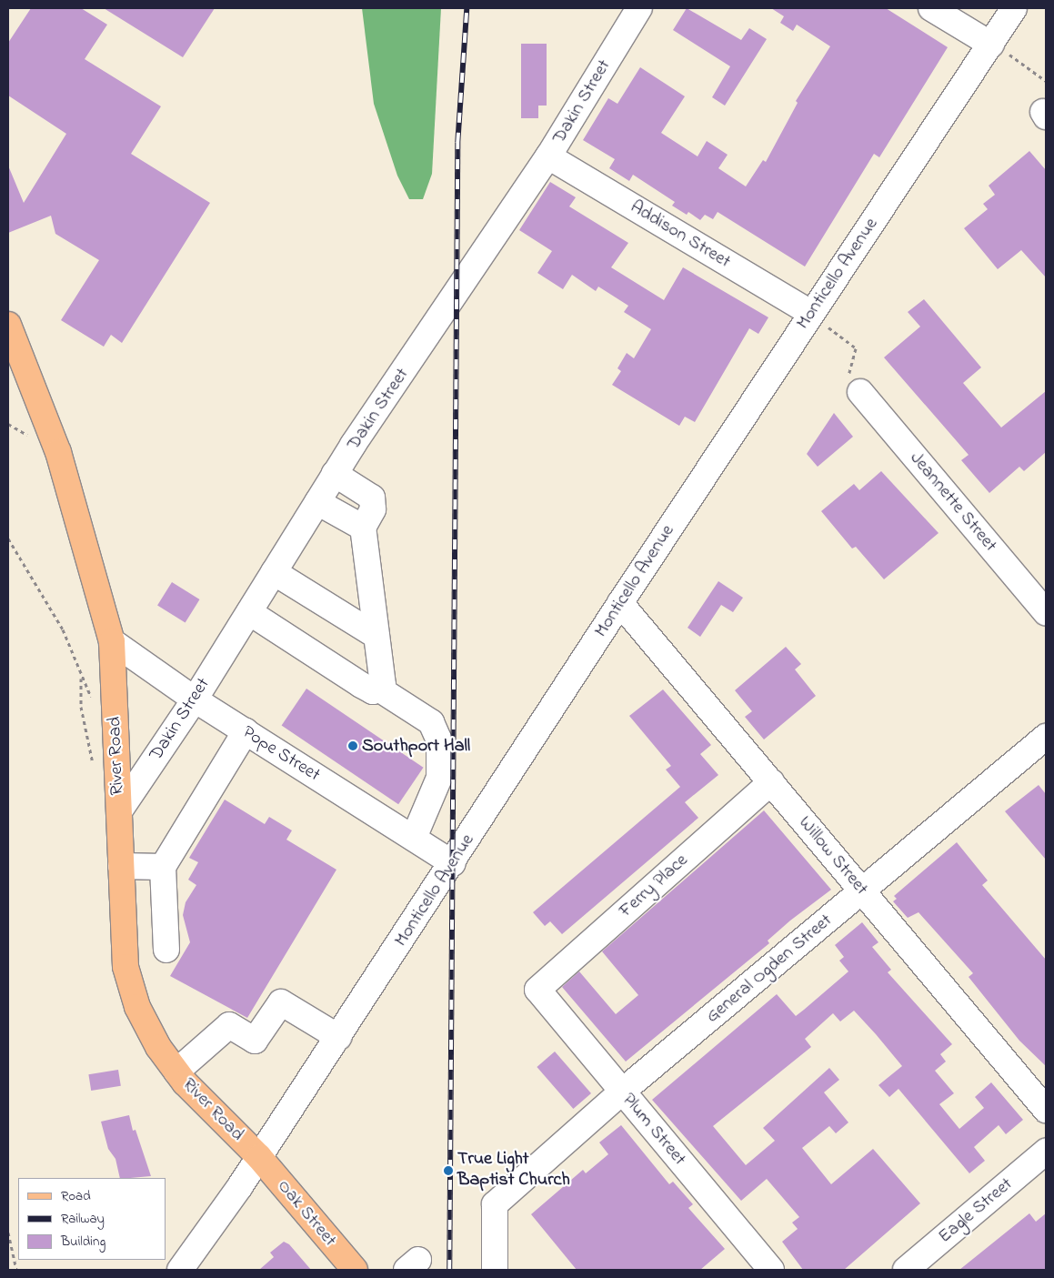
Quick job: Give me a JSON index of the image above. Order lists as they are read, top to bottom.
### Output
{
  "streets": {
    "main road": ["River Road", "Oak Street"],
    "street": [
      "Dakin Street",
      "Addison Street",
      "Monticello Avenue",
      "Jeannette Street",
      "Pope Street",
      "Willow Street",
      "Ferry Place",
      "General Ogden Street",
      "Plum Street",
      "Eagle Street"
    ]
  },
  "crossings": [
    ["Dakin Street", "Addison Street"],
    ["Dakin Street", "Pope Street"],
    ["Dakin Street", "River Road"],
    ["Addison Street", "Monticello Avenue"],
    ["Monticello Avenue", "Pope Street"],
    ["Monticello Avenue", "River Road"],
    ["Monticello Avenue", "Willow Street"],
    ["Monticello Avenue", "Oak Street"],
    ["Pope Street", "River Road"],
    ["River Road", "Oak Street"],
    ["Willow Street", "Ferry Place"],
    ["Willow Street", "General Ogden Street"],
    ["Ferry Place", "Plum Street"],
    ["General Ogden Street", "Plum Street"]
  ],
  "places": ["Southport Hall", "True Light Baptist Church"],
  "legend": ["Road", "Railway", "Building"]
}
